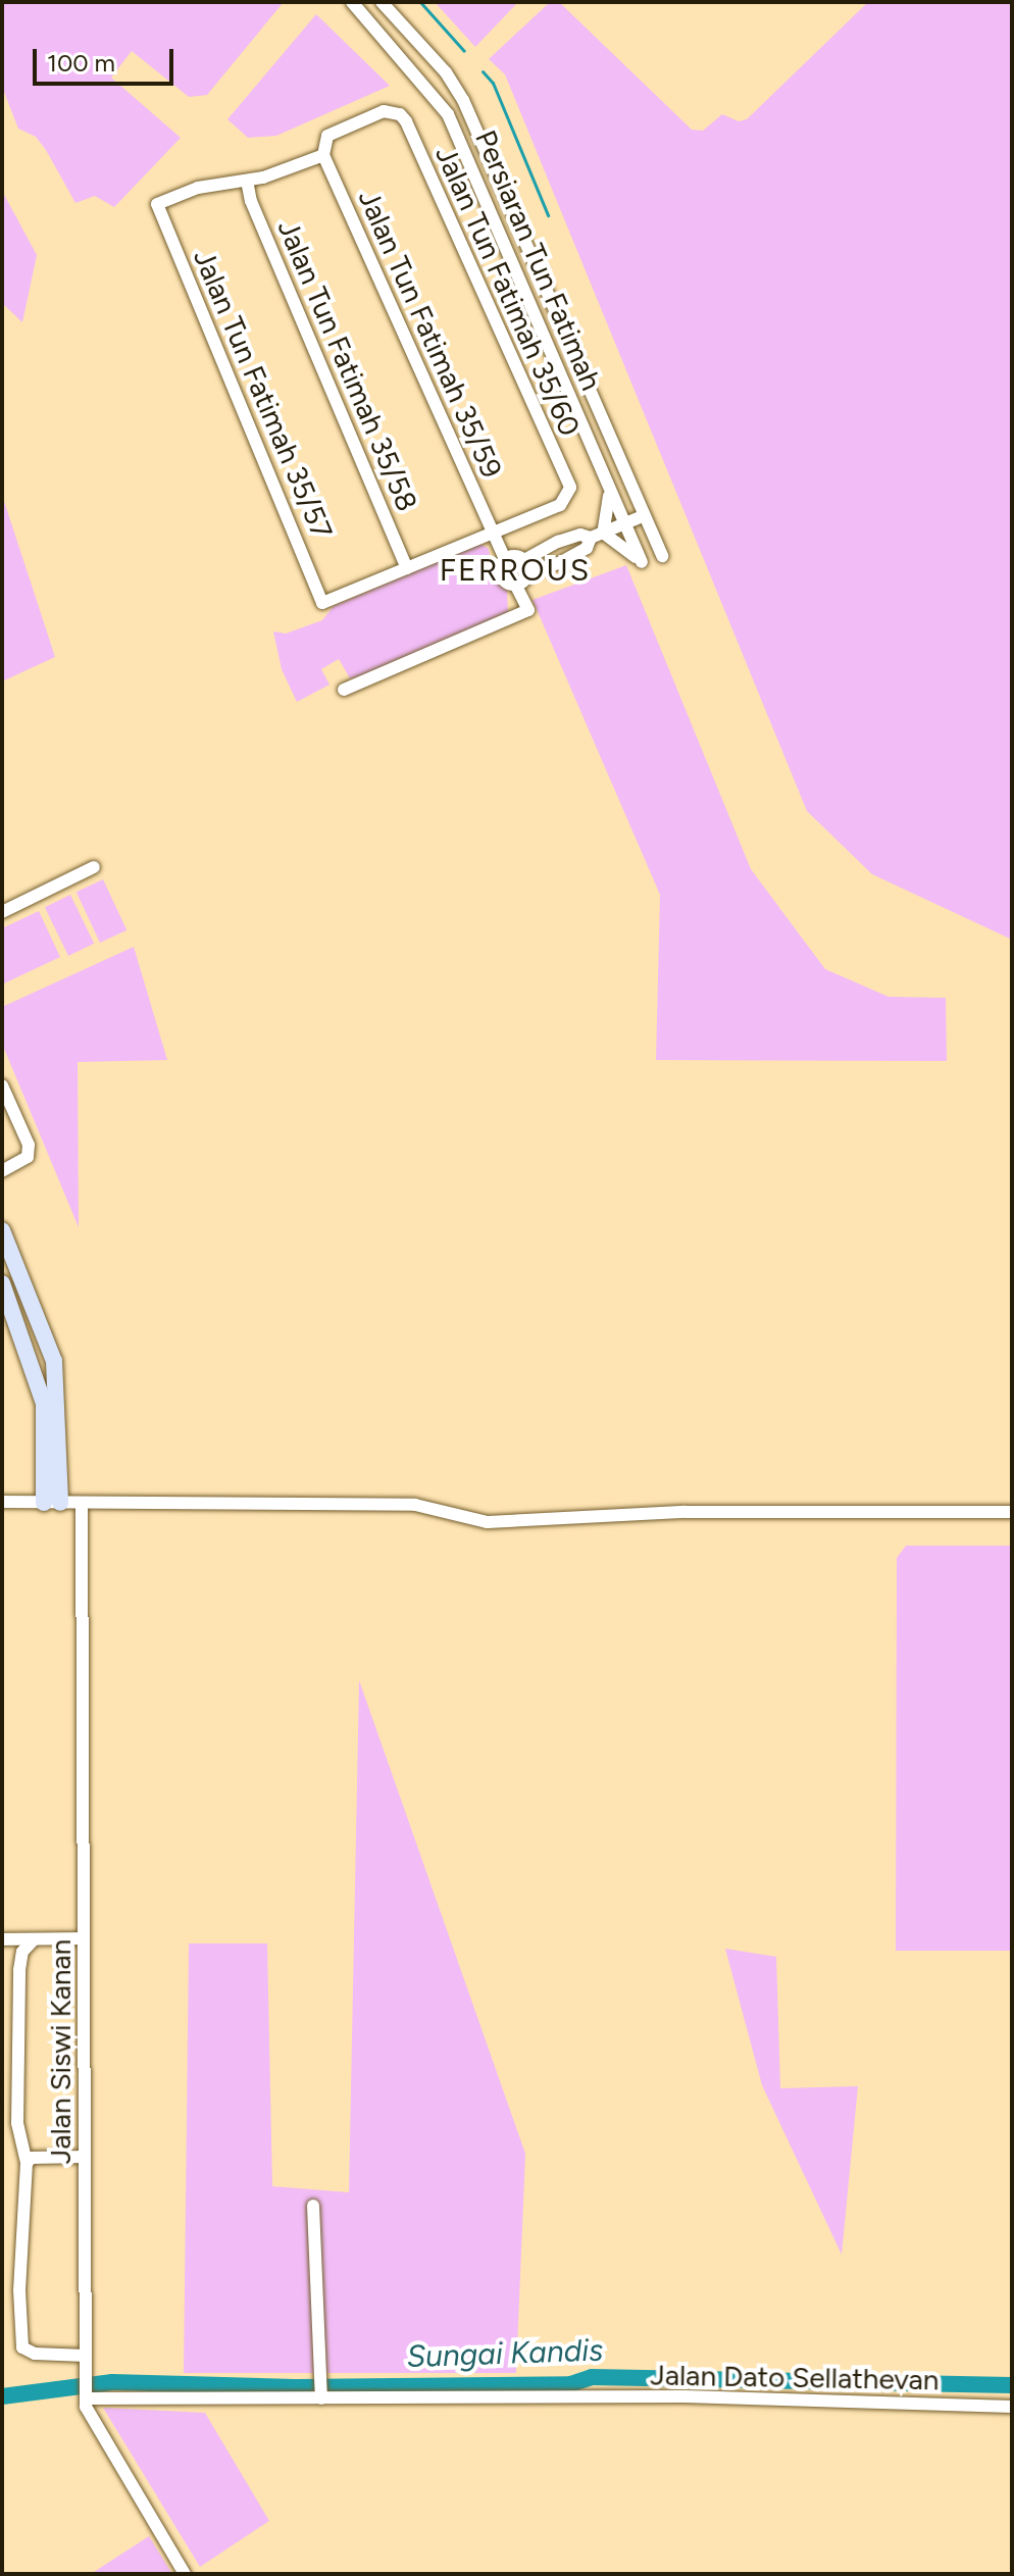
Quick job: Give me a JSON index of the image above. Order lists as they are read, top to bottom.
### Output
{
  "streets": {
    "street": [
      "Persiaran Tun Fatimah",
      "Jalan Tun Fatimah 35/60",
      "Jalan Tun Fatimah 35/59",
      "Jalan Tun Fatimah 35/58",
      "Jalan Tun Fatimah 35/57",
      "Jalan Siswi Kanan",
      "Jalan Dato Sellathevan"
    ]
  },
  "crossings": [
    ["Jalan Tun Fatimah 35/60", "Jalan Tun Fatimah 35/59"],
    ["Jalan Tun Fatimah 35/58", "Jalan Tun Fatimah 35/57"],
    ["Jalan Siswi Kanan", "Jalan Dato Sellathevan"]
  ],
  "districts": ["FERROUS"],
  "water": ["Sungai Kandis"],
  "scale_bar": "100 m"
}
